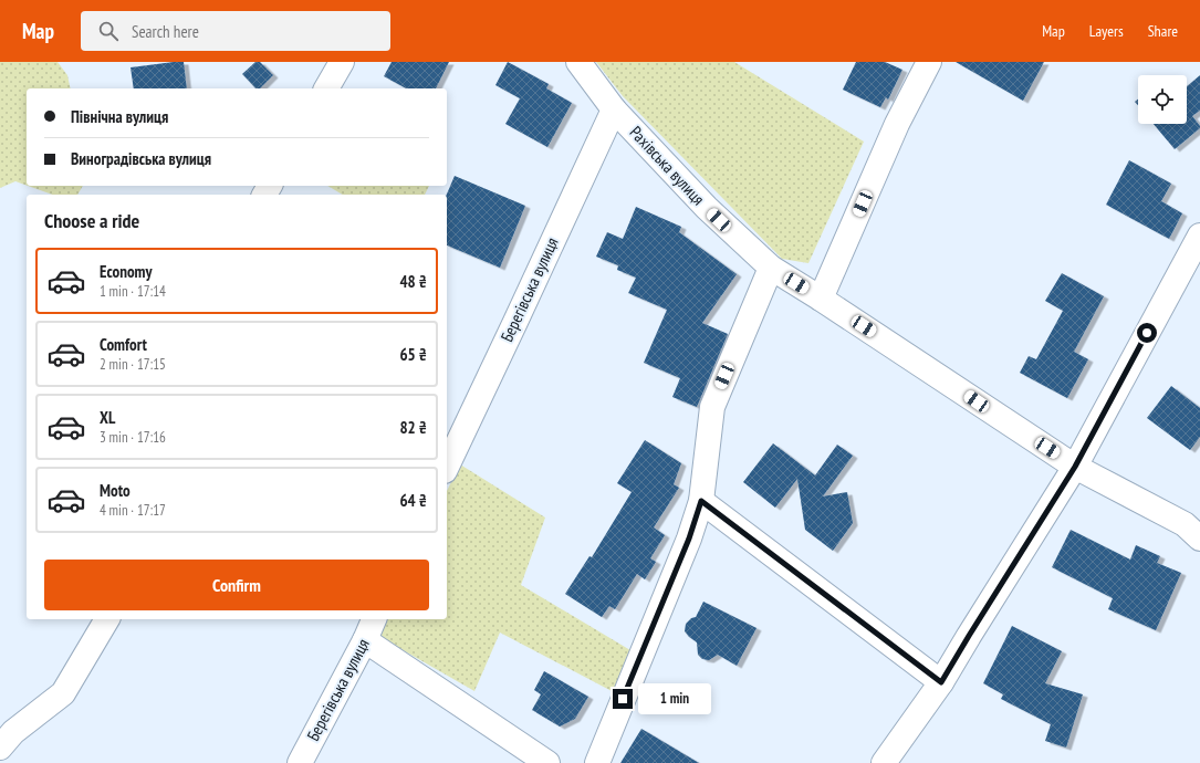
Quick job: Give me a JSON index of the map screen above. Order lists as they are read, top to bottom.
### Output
{
  "streets": {
    "street": ["Рахівська вулиця", "Берегівська вулиця"]
  },
  "crossings": [
    ["Рахівська вулиця", "Берегівська вулиця"]
  ],
  "page": {
    "header": "Map",
    "search": "Search here",
    "nav": ["Map", "Layers", "Share"],
    "banner": ["Північна вулиця", "Виноградівська вулиця"],
    "heading": "Choose a ride",
    "list": [
      {
        "name": "Economy",
        "note": "1 min · 17:14",
        "value": "48 ₴"
      },
      {
        "name": "Comfort",
        "note": "2 min · 17:15",
        "value": "65 ₴"
      },
      {
        "name": "XL",
        "note": "3 min · 17:16",
        "value": "82 ₴"
      },
      {
        "name": "Moto",
        "note": "4 min · 17:17",
        "value": "64 ₴"
      }
    ],
    "buttons": "Confirm",
    "bubble": "1 min"
  }
}
